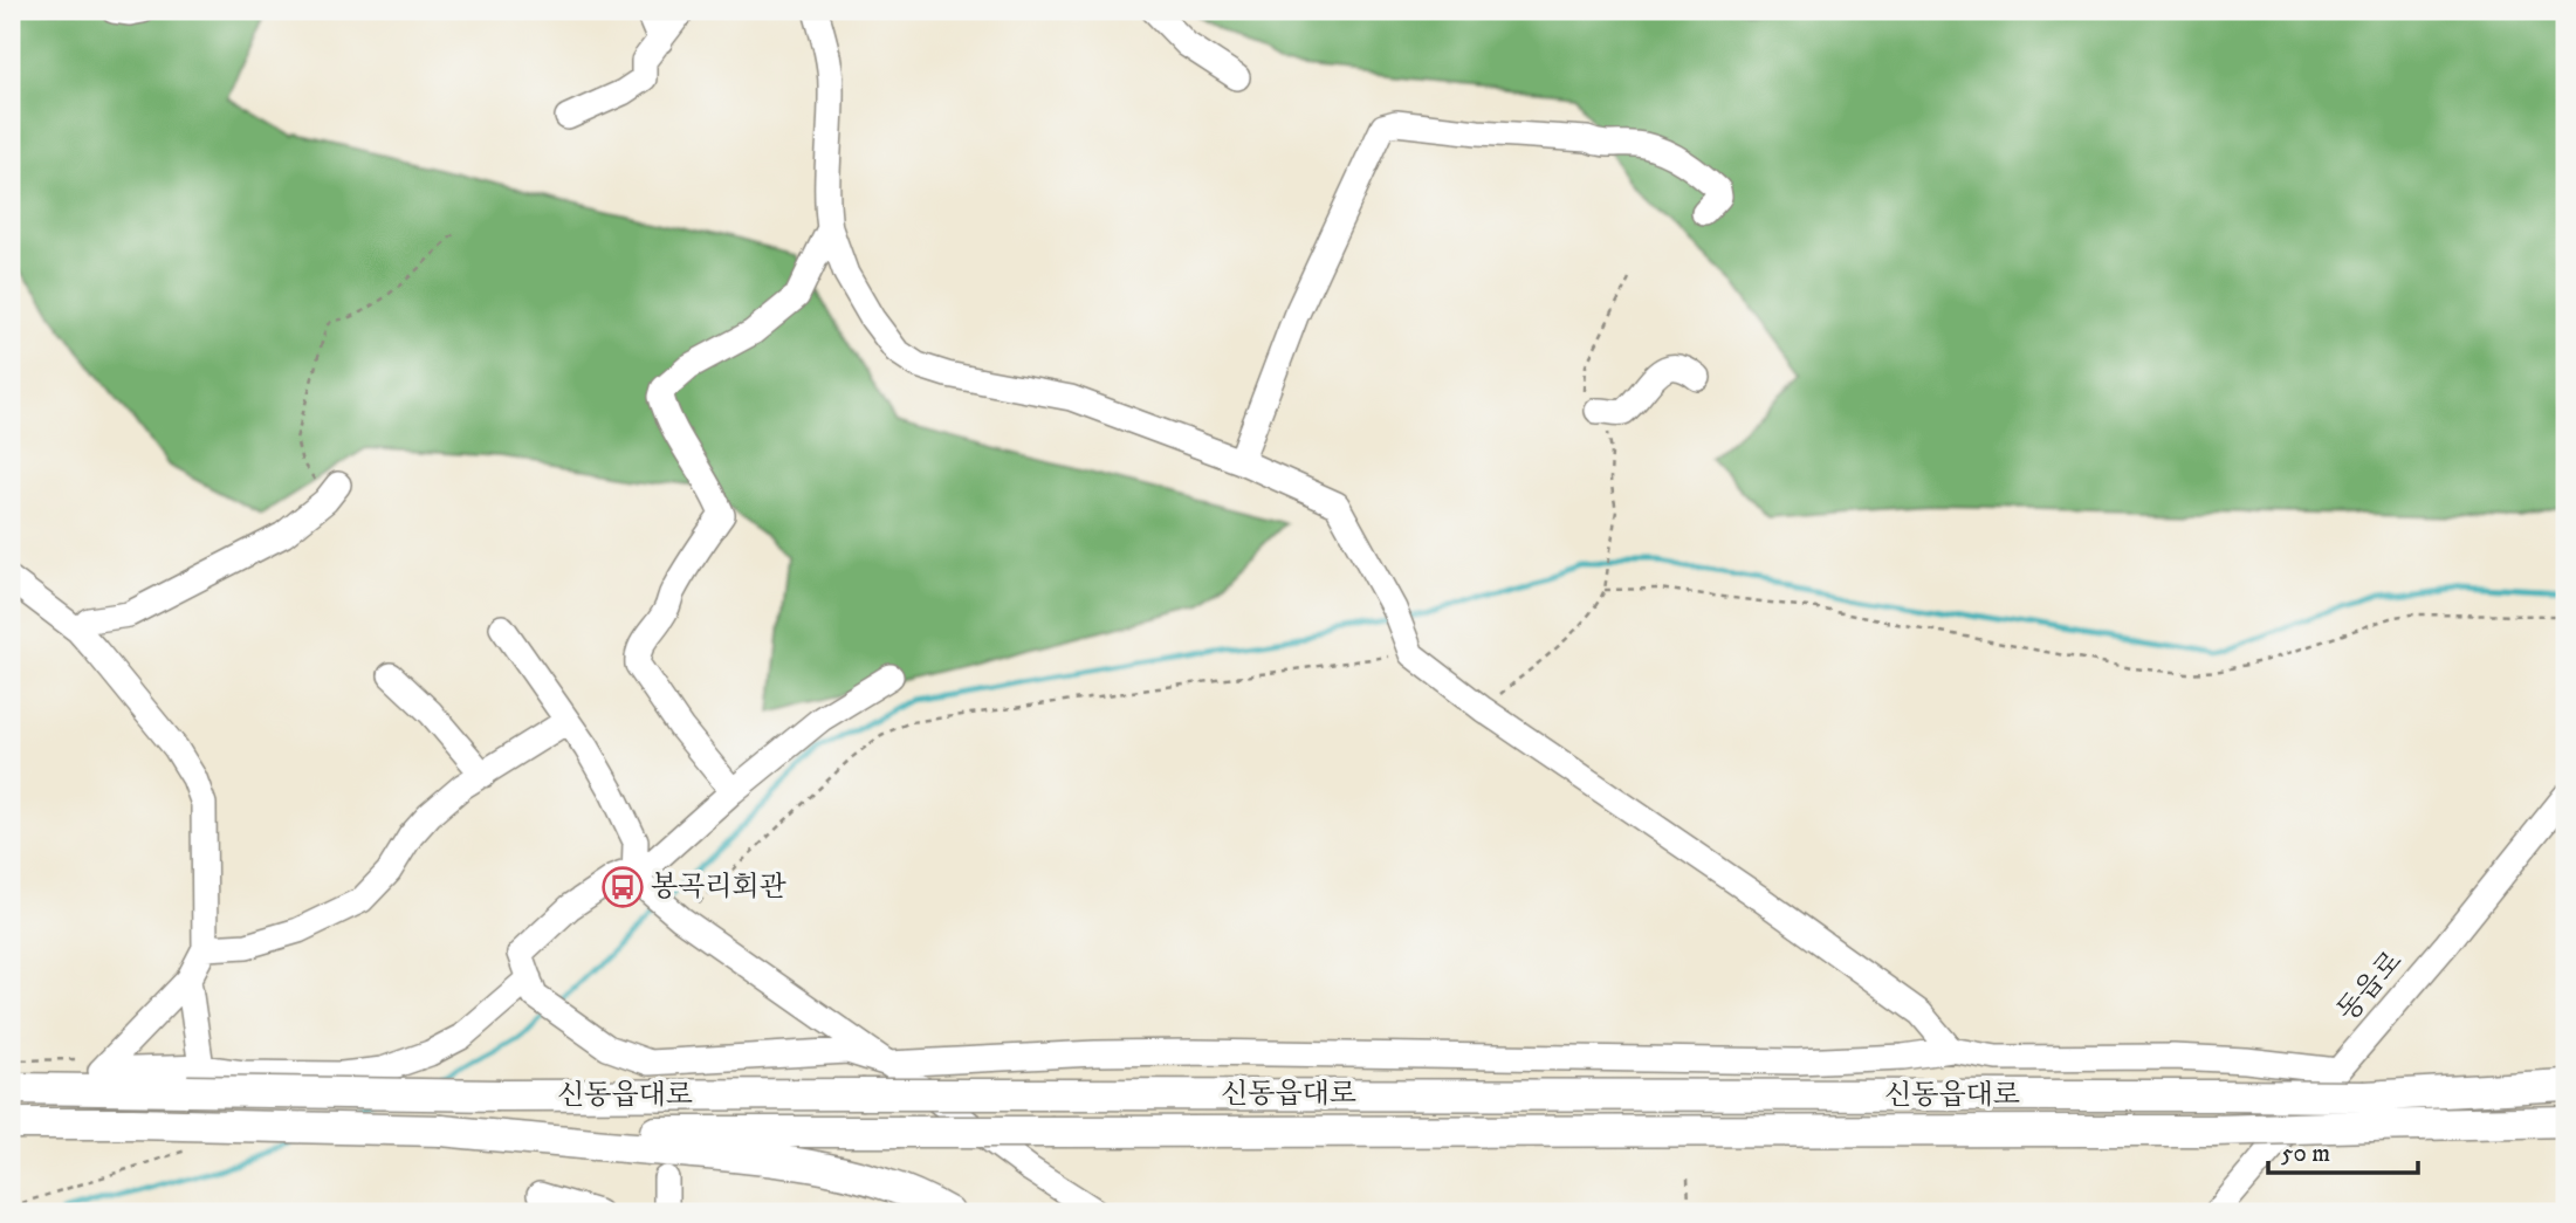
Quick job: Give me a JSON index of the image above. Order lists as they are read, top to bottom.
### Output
{
  "streets": {
    "main road": ["신동읍대로"],
    "street": ["동읍로"]
  },
  "places": {
    "bus stop": ["봉곡리회관"]
  },
  "scale_bar": "50 m"
}
